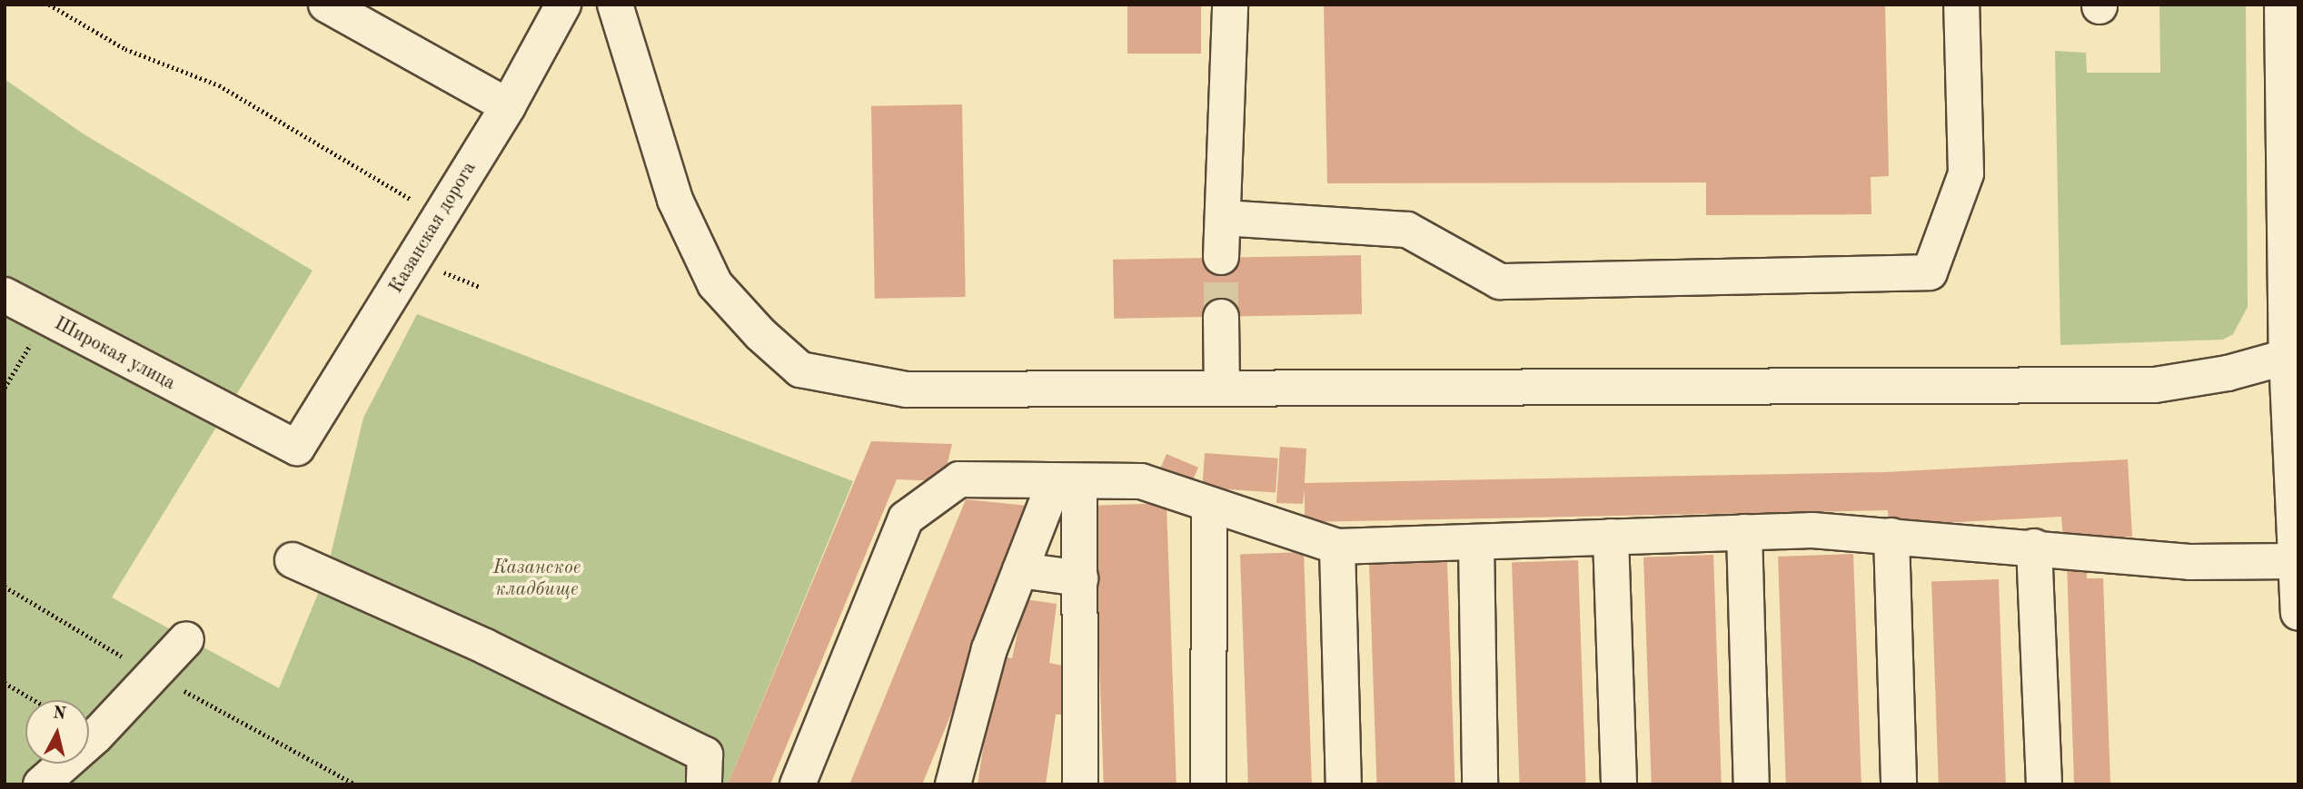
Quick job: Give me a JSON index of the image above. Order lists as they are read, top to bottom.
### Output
{
  "streets": {
    "street": ["Казанская дорога", "Широкая улица"]
  },
  "crossings": [
    ["Казанская дорога", "Широкая улица"]
  ],
  "parks": ["Казанское кладбище"],
  "north": "top"
}
